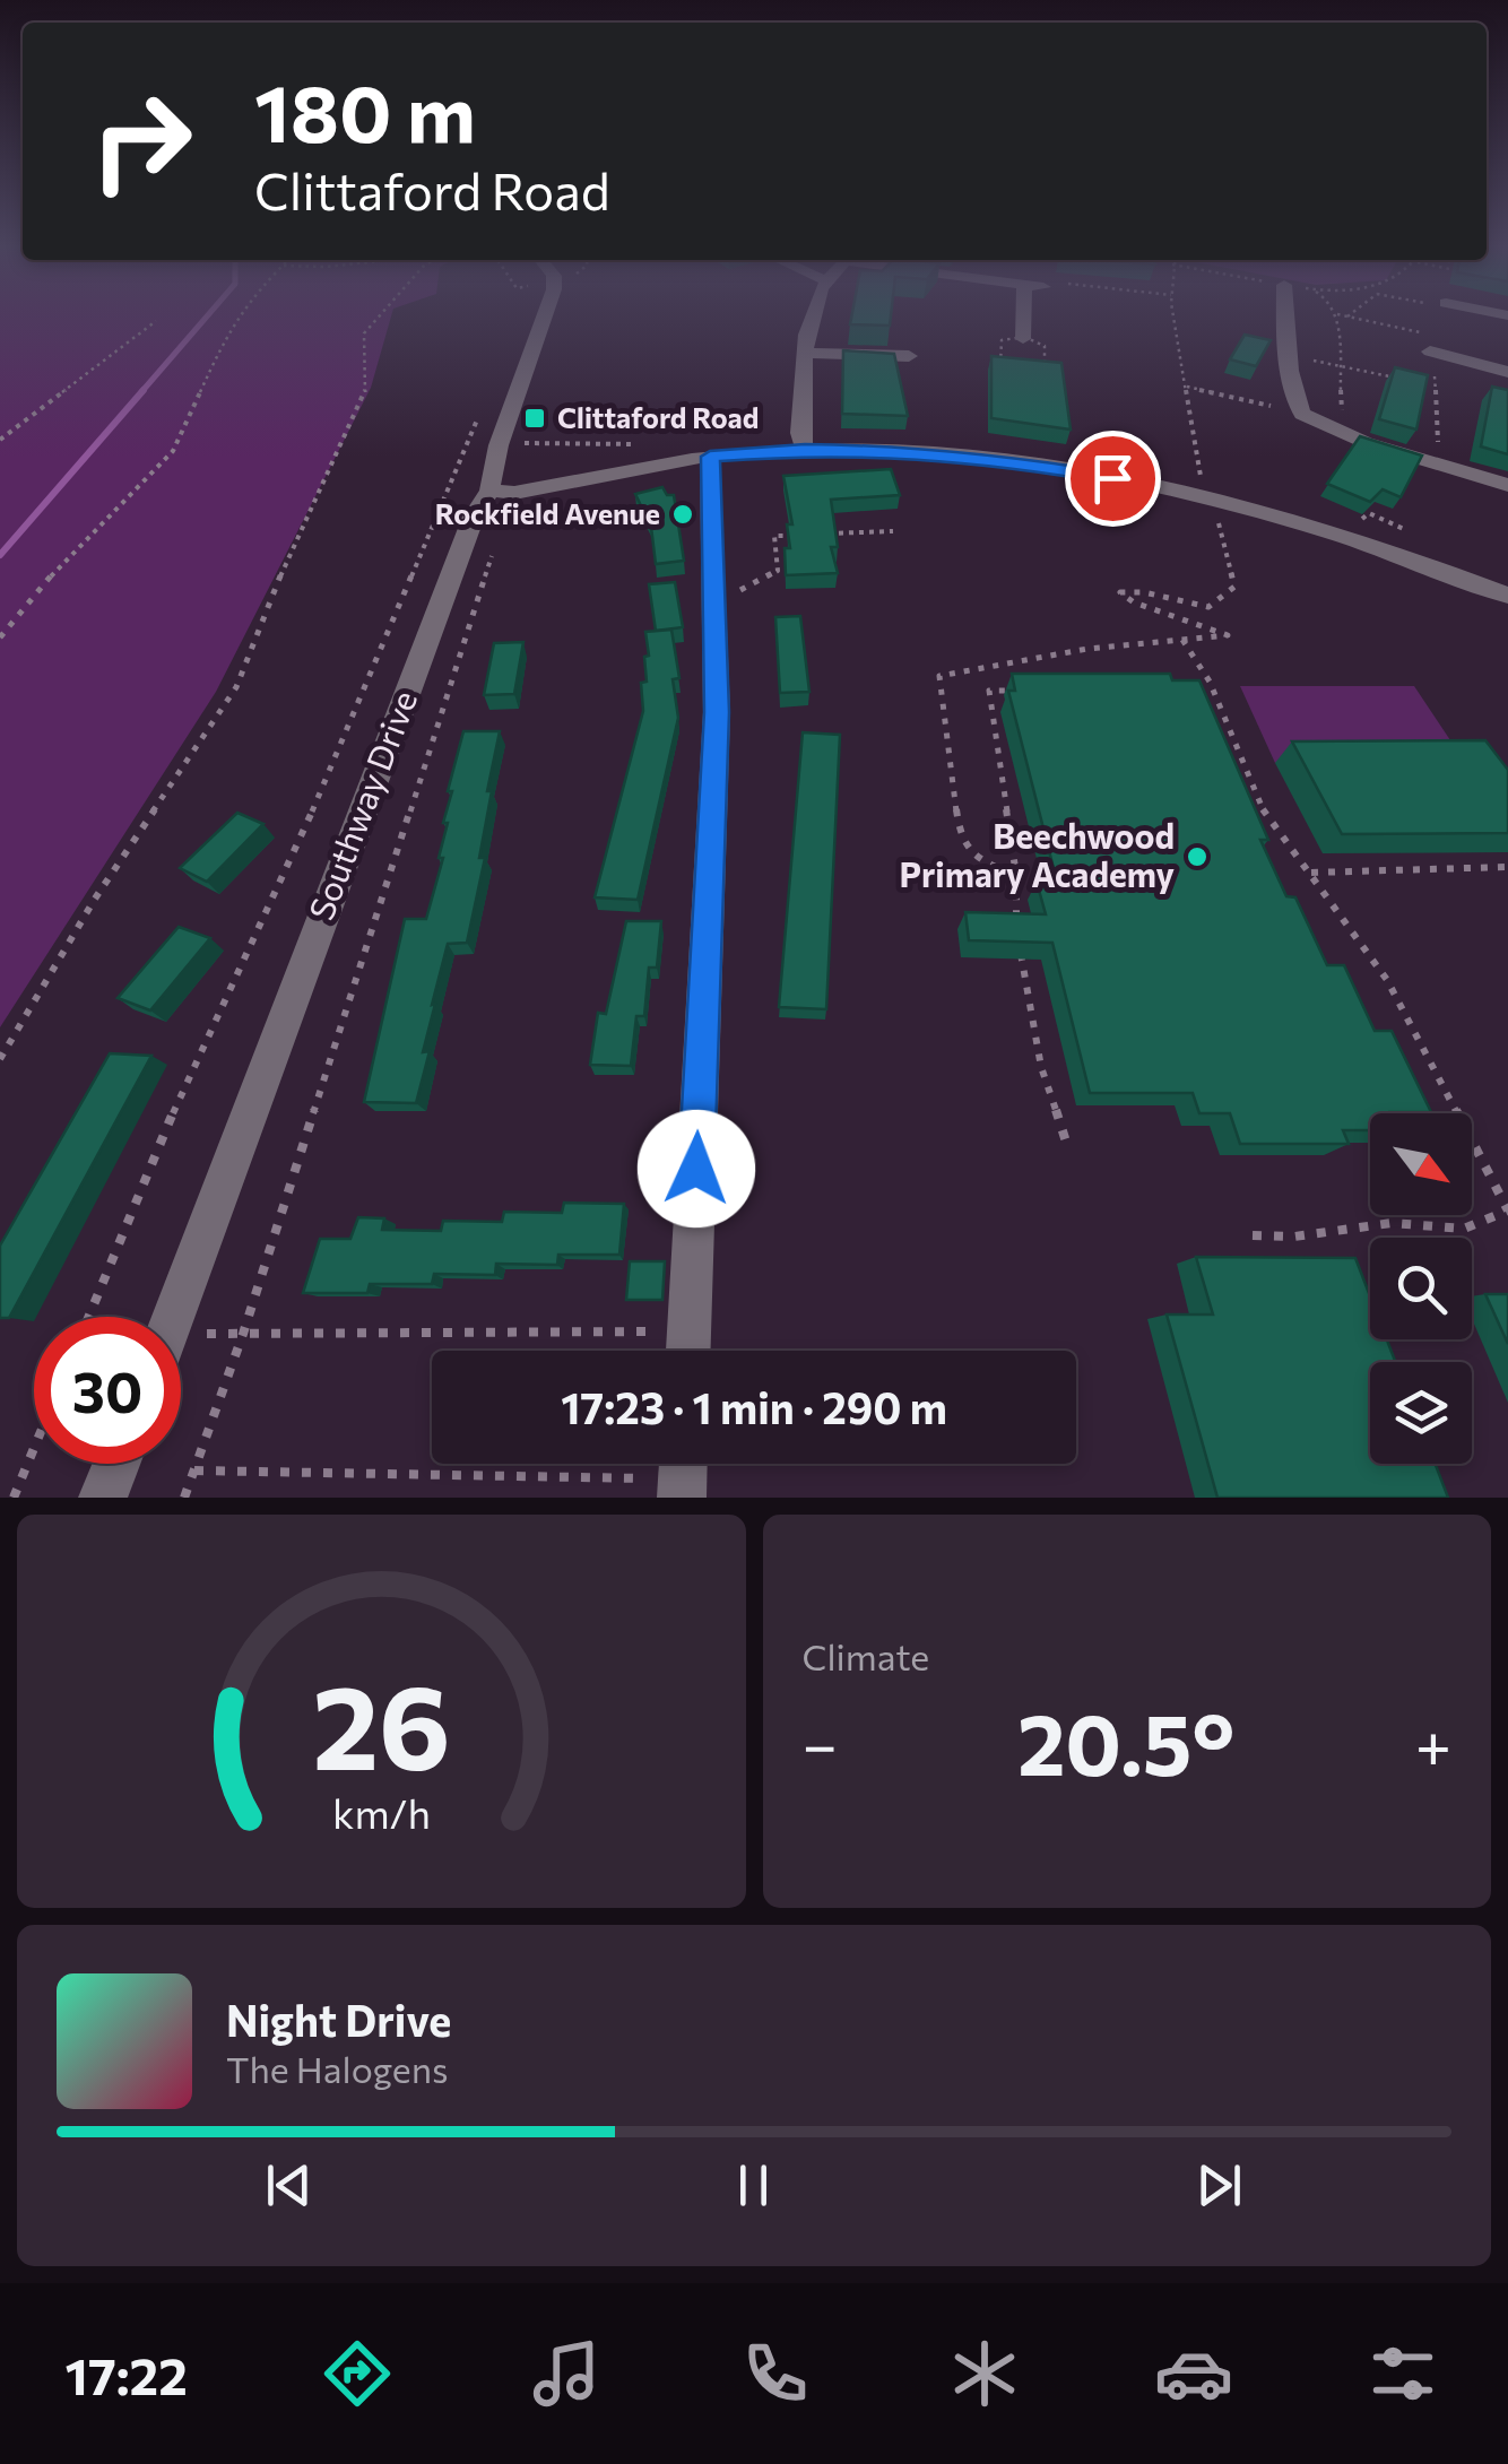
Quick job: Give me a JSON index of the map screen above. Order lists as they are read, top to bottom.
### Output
{
  "streets": {
    "street": ["Southway Drive"]
  },
  "places": {
    "transit": ["Clittaford Road"],
    "other": ["Rockfield Avenue", "Beechwood Primary Academy"]
  },
  "north": "bottom right",
  "page": {
    "turn": ["180 m", "Clittaford Road"],
    "limit": "30",
    "trip": "17:23 · 1 min · 290 m",
    "tile": "Climate",
    "heat": ["−", "20.5°", "+"],
    "song": ["Night Drive", "The Halogens"],
    "tabs": "17:22",
    "gauge": ["26", "km/h"]
  }
}
